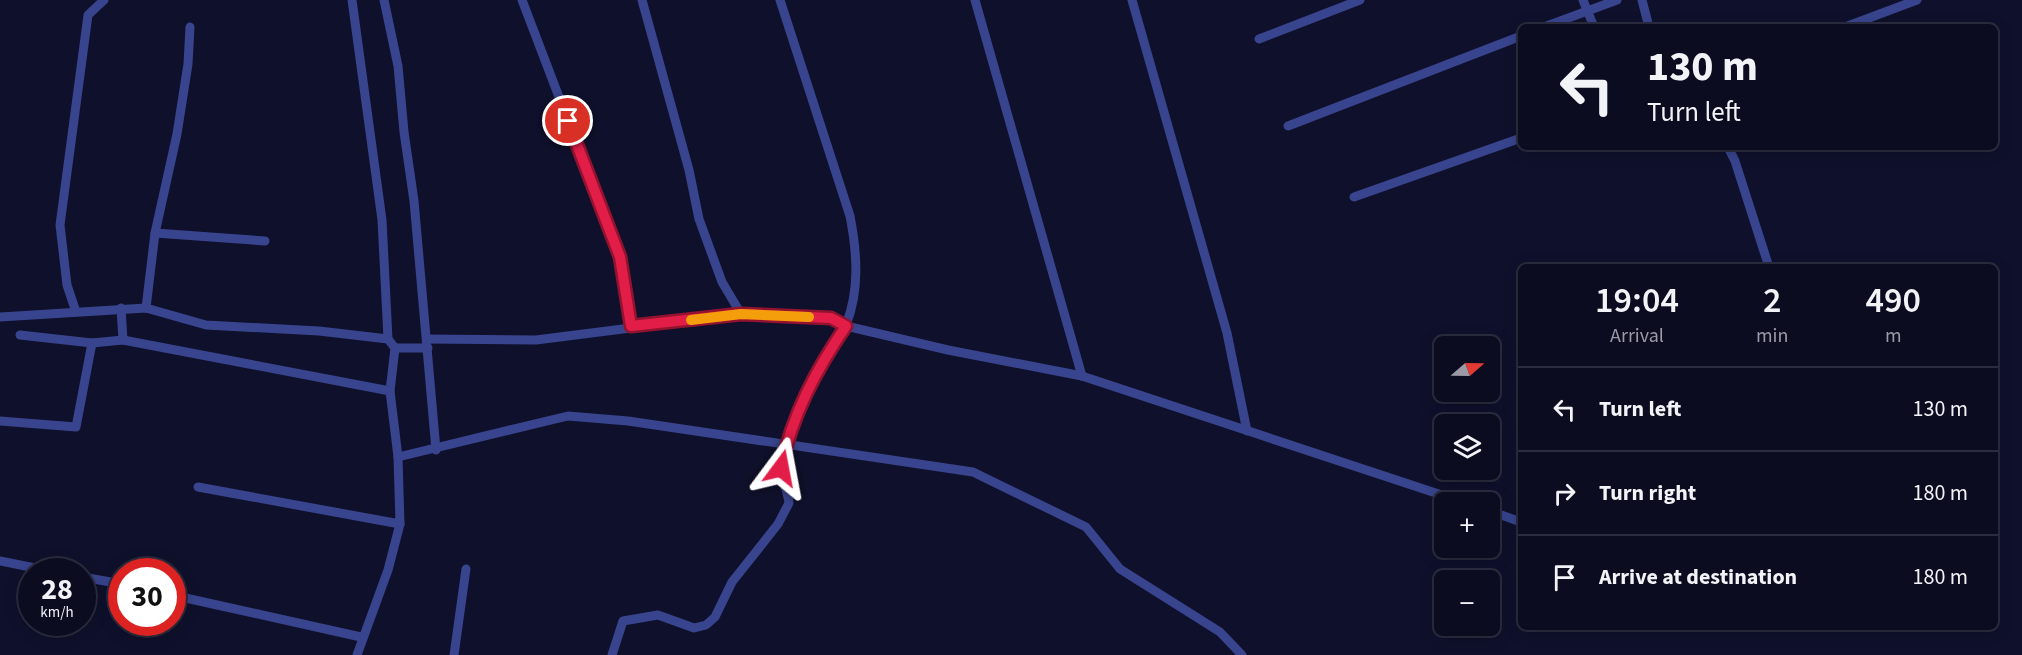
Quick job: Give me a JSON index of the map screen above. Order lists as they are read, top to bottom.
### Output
{
  "north": "right",
  "page": {
    "turn": ["130 m", "Turn left"],
    "eta": [
      "19:04",
      "Arrival",
      "2",
      "min",
      "490",
      "m"
    ],
    "map_buttons": ["+", "−"],
    "list": [
      {
        "name": "Turn left",
        "value": "130 m"
      },
      {
        "name": "Turn right",
        "value": "180 m"
      },
      {
        "name": "Arrive at destination",
        "value": "180 m"
      }
    ],
    "speed": "28 km/h",
    "limit": "30"
  }
}
